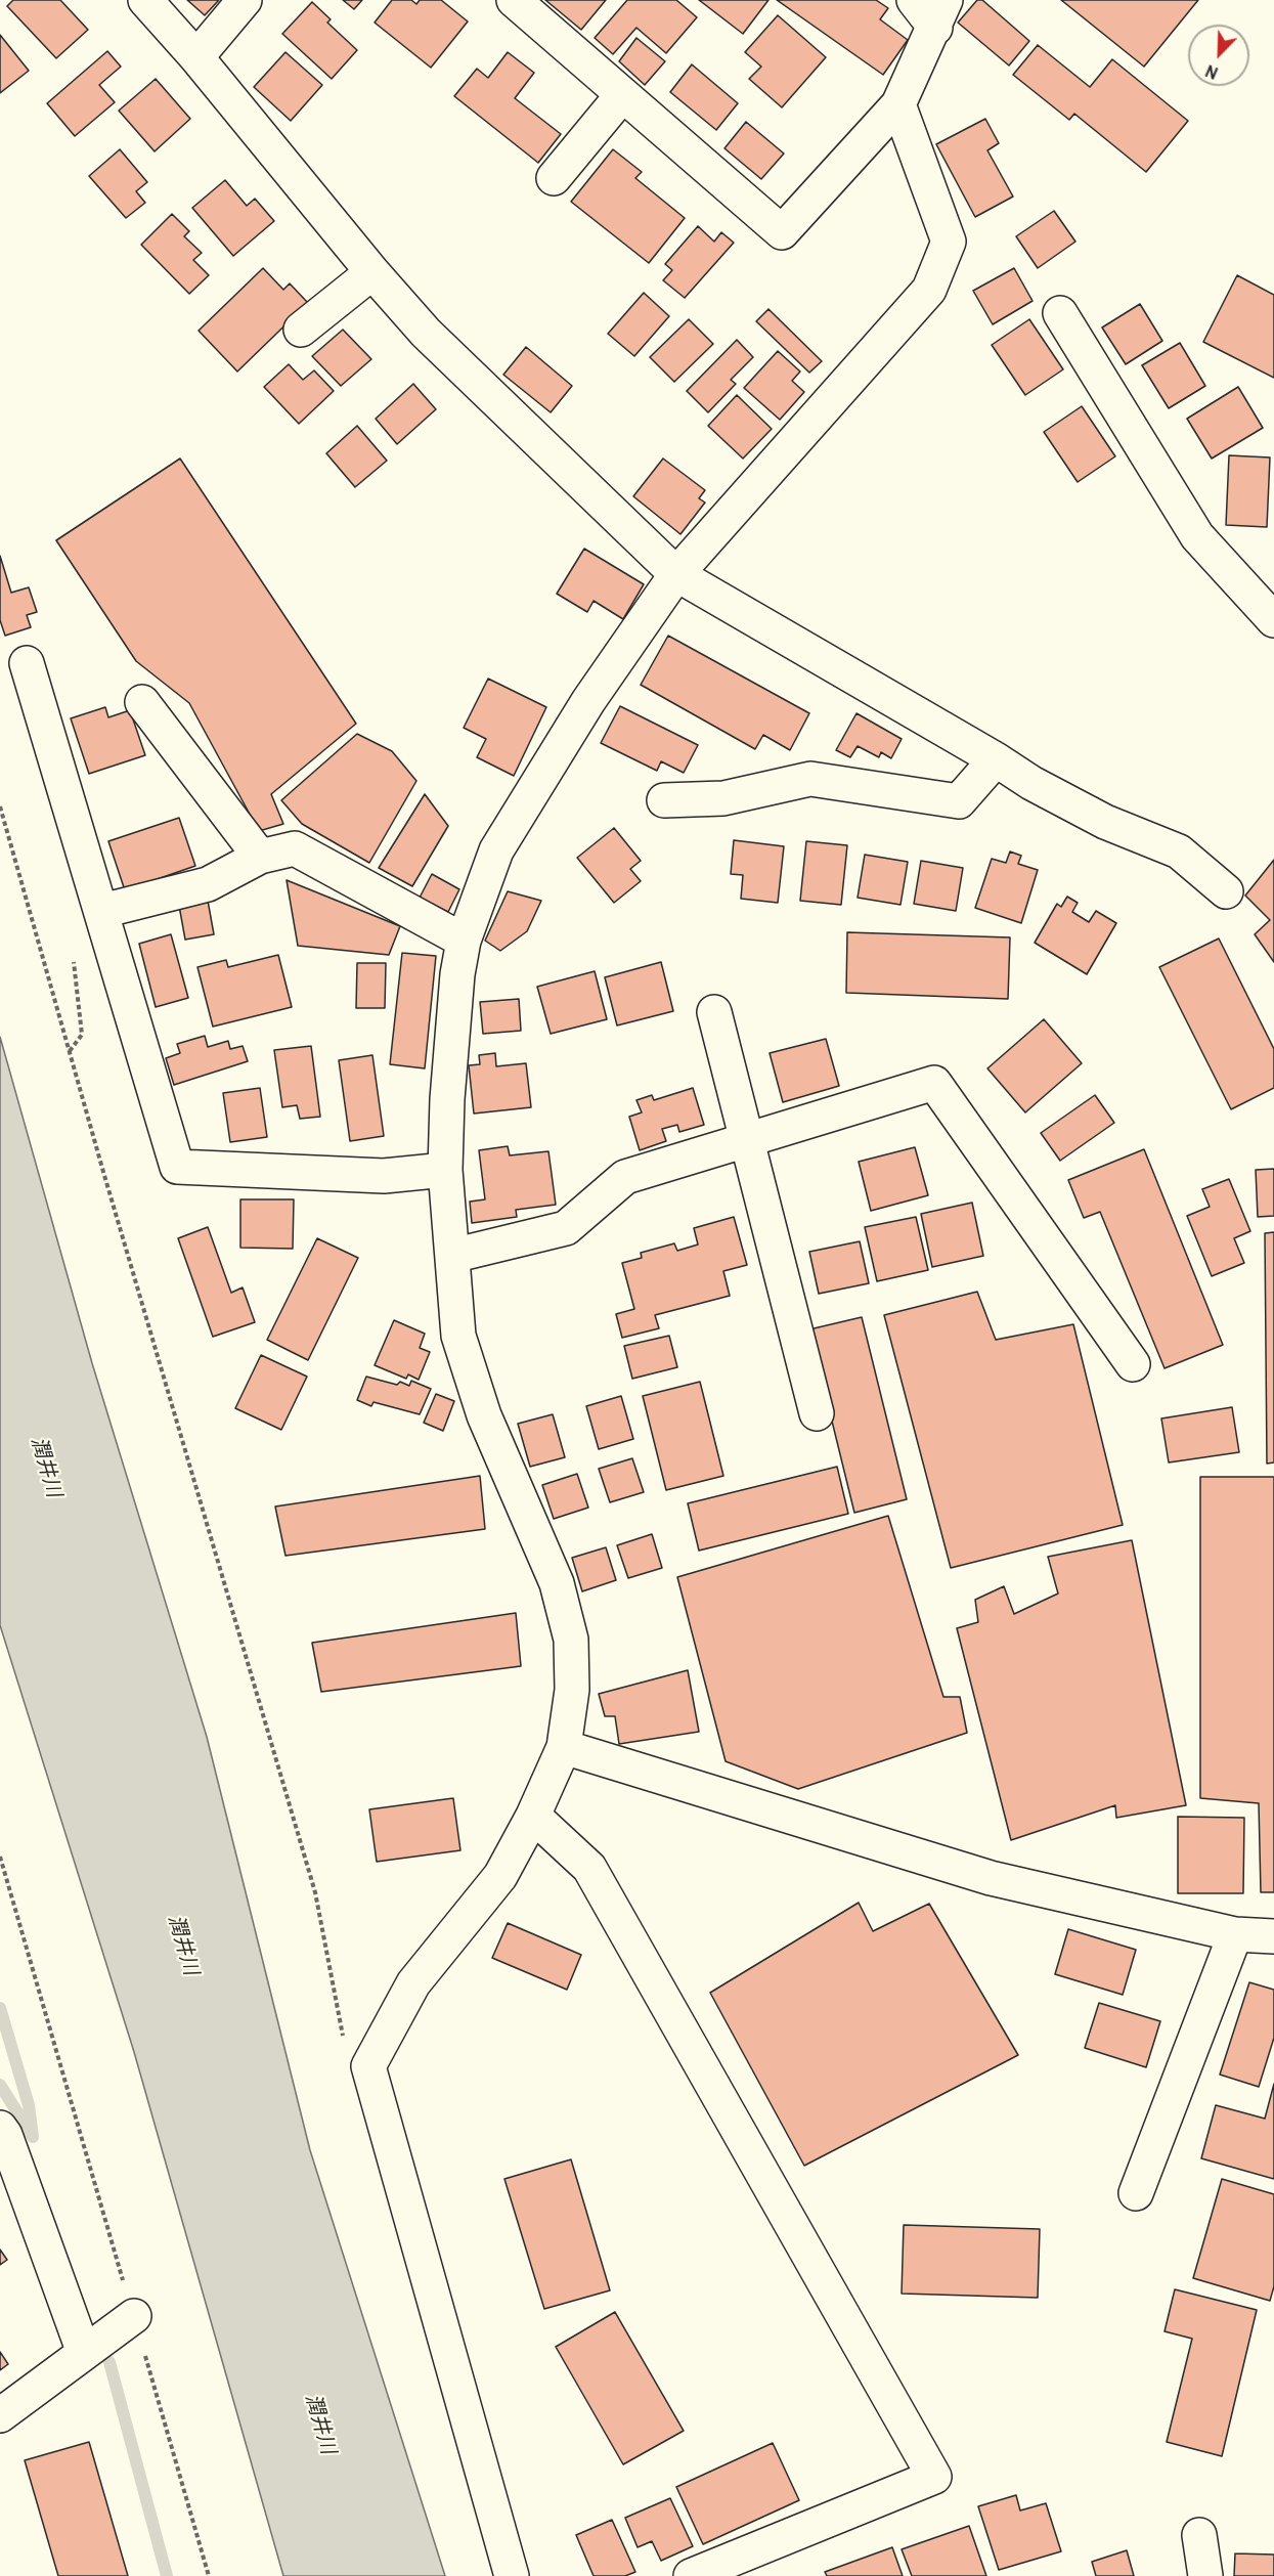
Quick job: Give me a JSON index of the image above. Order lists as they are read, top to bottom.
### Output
{
  "water": ["潤井川"],
  "north": "bottom left"
}
